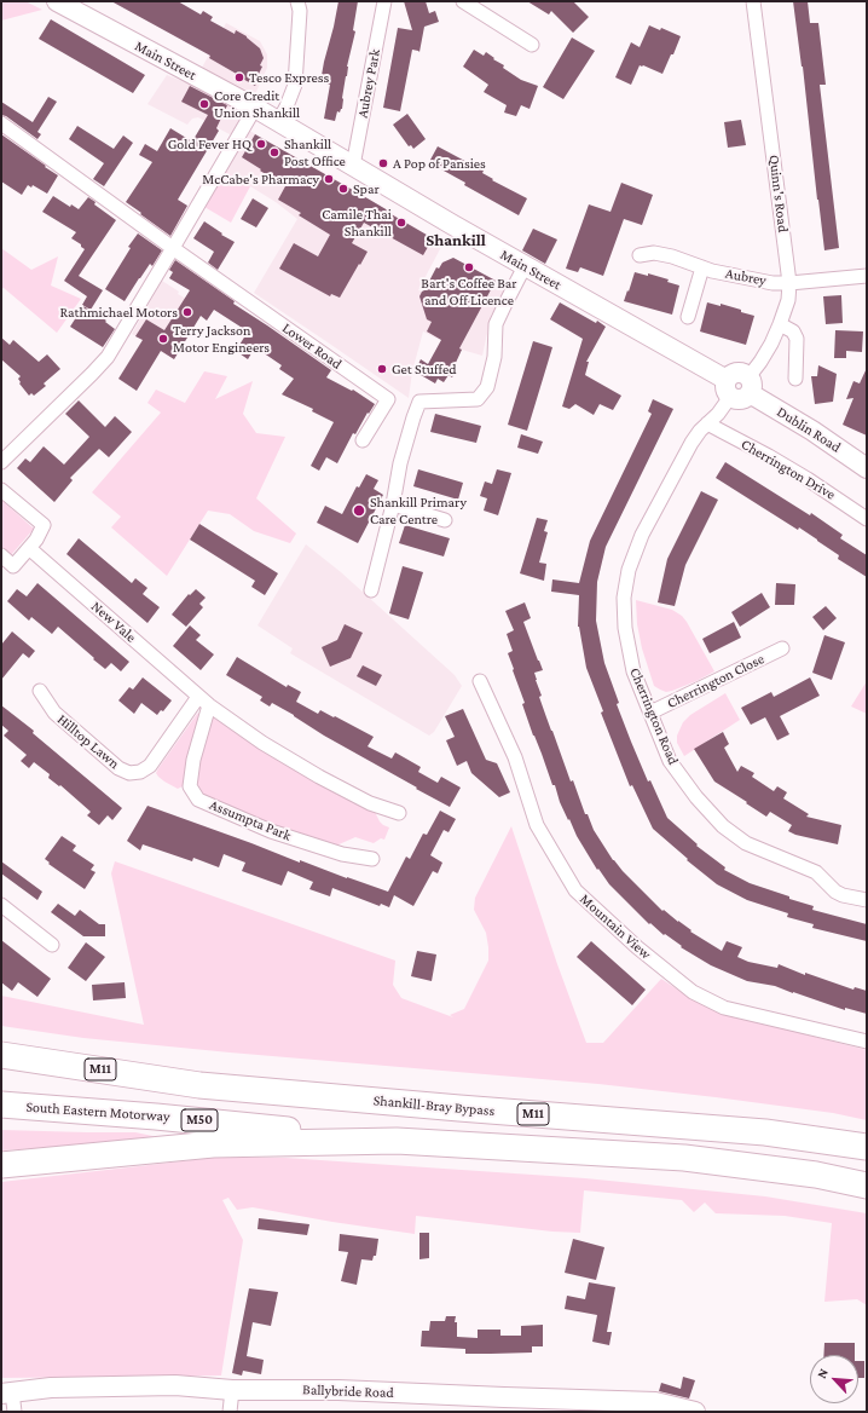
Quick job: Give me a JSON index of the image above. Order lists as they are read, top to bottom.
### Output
{
  "streets": {
    "highway": [
      "M11",
      "Shankill-Bray Bypass",
      "South Eastern Motorway",
      "M50"
    ],
    "main road": ["Main Street", "Dublin Road", "Ballybride Road"],
    "street": [
      "Aubrey Park",
      "Quinn's Road",
      "Aubrey",
      "Lower Road",
      "Cherrington Drive",
      "New Vale",
      "Cherrington Close",
      "Cherrington Road",
      "Hilltop Lawn",
      "Assumpta Park",
      "Mountain View"
    ]
  },
  "crossings": [
    ["Main Street", "Aubrey Park"],
    ["Main Street", "Cherrington Road"],
    ["Quinn's Road", "Aubrey"],
    ["Quinn's Road", "Dublin Road"],
    ["Cherrington Drive", "Cherrington Road"],
    ["New Vale", "Hilltop Lawn"],
    ["New Vale", "Assumpta Park"],
    ["Cherrington Close", "Cherrington Road"],
    ["Hilltop Lawn", "Assumpta Park"]
  ],
  "districts": ["Shankill"],
  "places": [
    "Tesco Express",
    "Core Credit Union Shankill",
    "Gold Fever HQ",
    "Shankill Post Office",
    "A Pop of Pansies",
    "McCabe's Pharmacy",
    "Spar",
    "Camile Thai Shankill",
    "Bart's Coffee Bar and Off Licence",
    "Rathmichael Motors",
    "Terry Jackson Motor Engineers",
    "Get Stuffed",
    "Shankill Primary Care Centre"
  ],
  "north": "top left"
}
